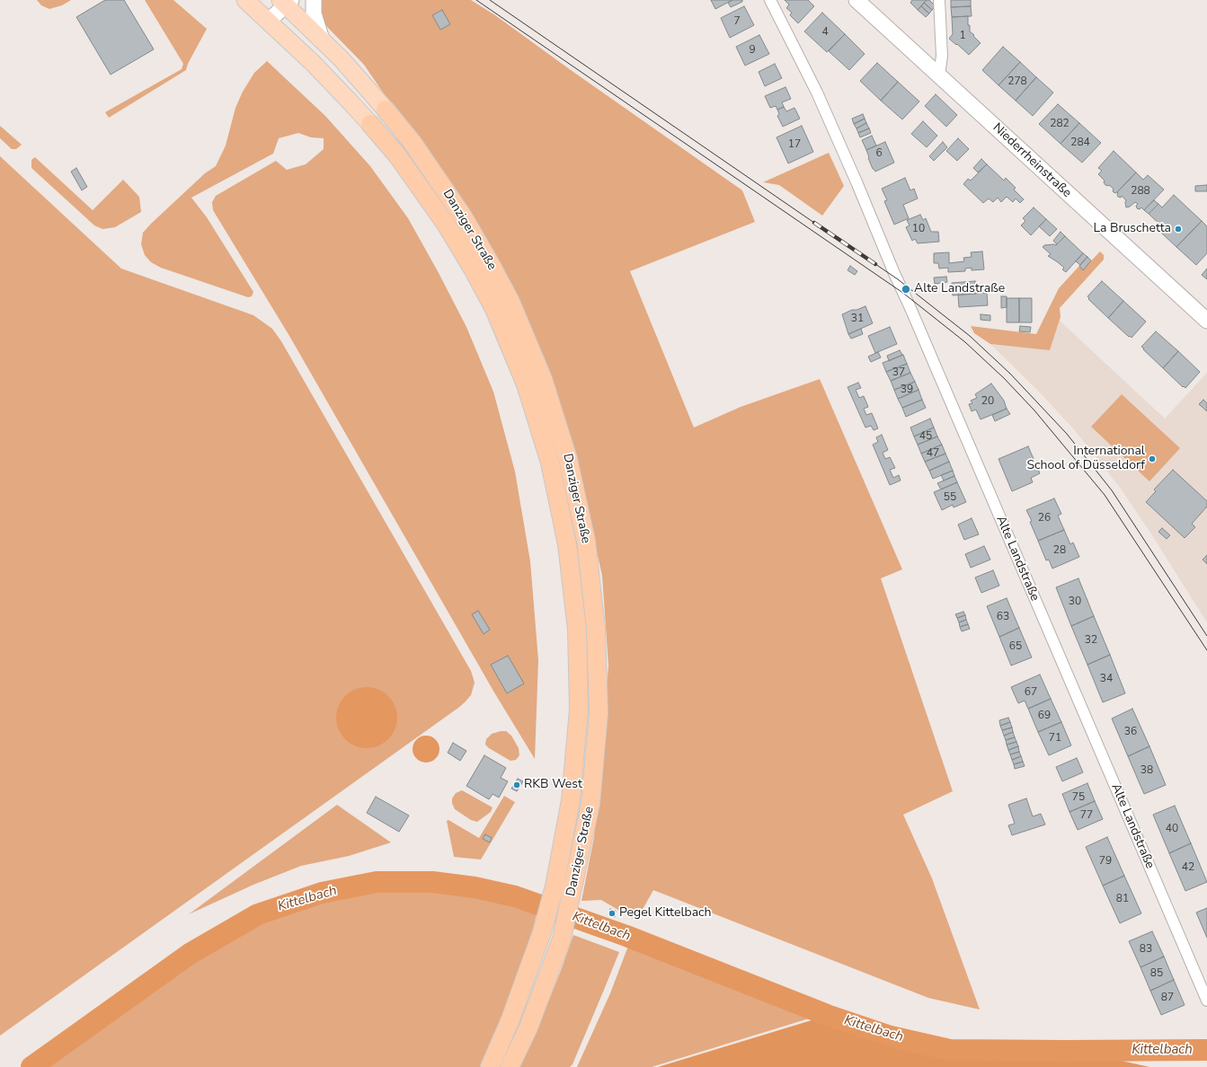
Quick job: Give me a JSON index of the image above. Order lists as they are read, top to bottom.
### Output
{
  "streets": {
    "highway": ["Danziger Straße"],
    "main road": ["Niederrheinstraße"],
    "street": ["Alte Landstraße"]
  },
  "water": ["Kittelbach"],
  "places": [
    "La Bruschetta",
    "Alte Landstraße",
    "International School of Düsseldorf",
    "RKB West",
    "Pegel Kittelbach"
  ],
  "house_numbers": [
    "7",
    "4",
    "1",
    "9",
    "278",
    "282",
    "284",
    "17",
    "6",
    "288",
    "10",
    "31",
    "37",
    "39",
    "20",
    "45",
    "47",
    "55",
    "26",
    "28",
    "30",
    "63",
    "32",
    "65",
    "34",
    "67",
    "69",
    "36",
    "71",
    "38",
    "75",
    "77",
    "40",
    "79",
    "42",
    "81",
    "83",
    "85",
    "87"
  ]
}
